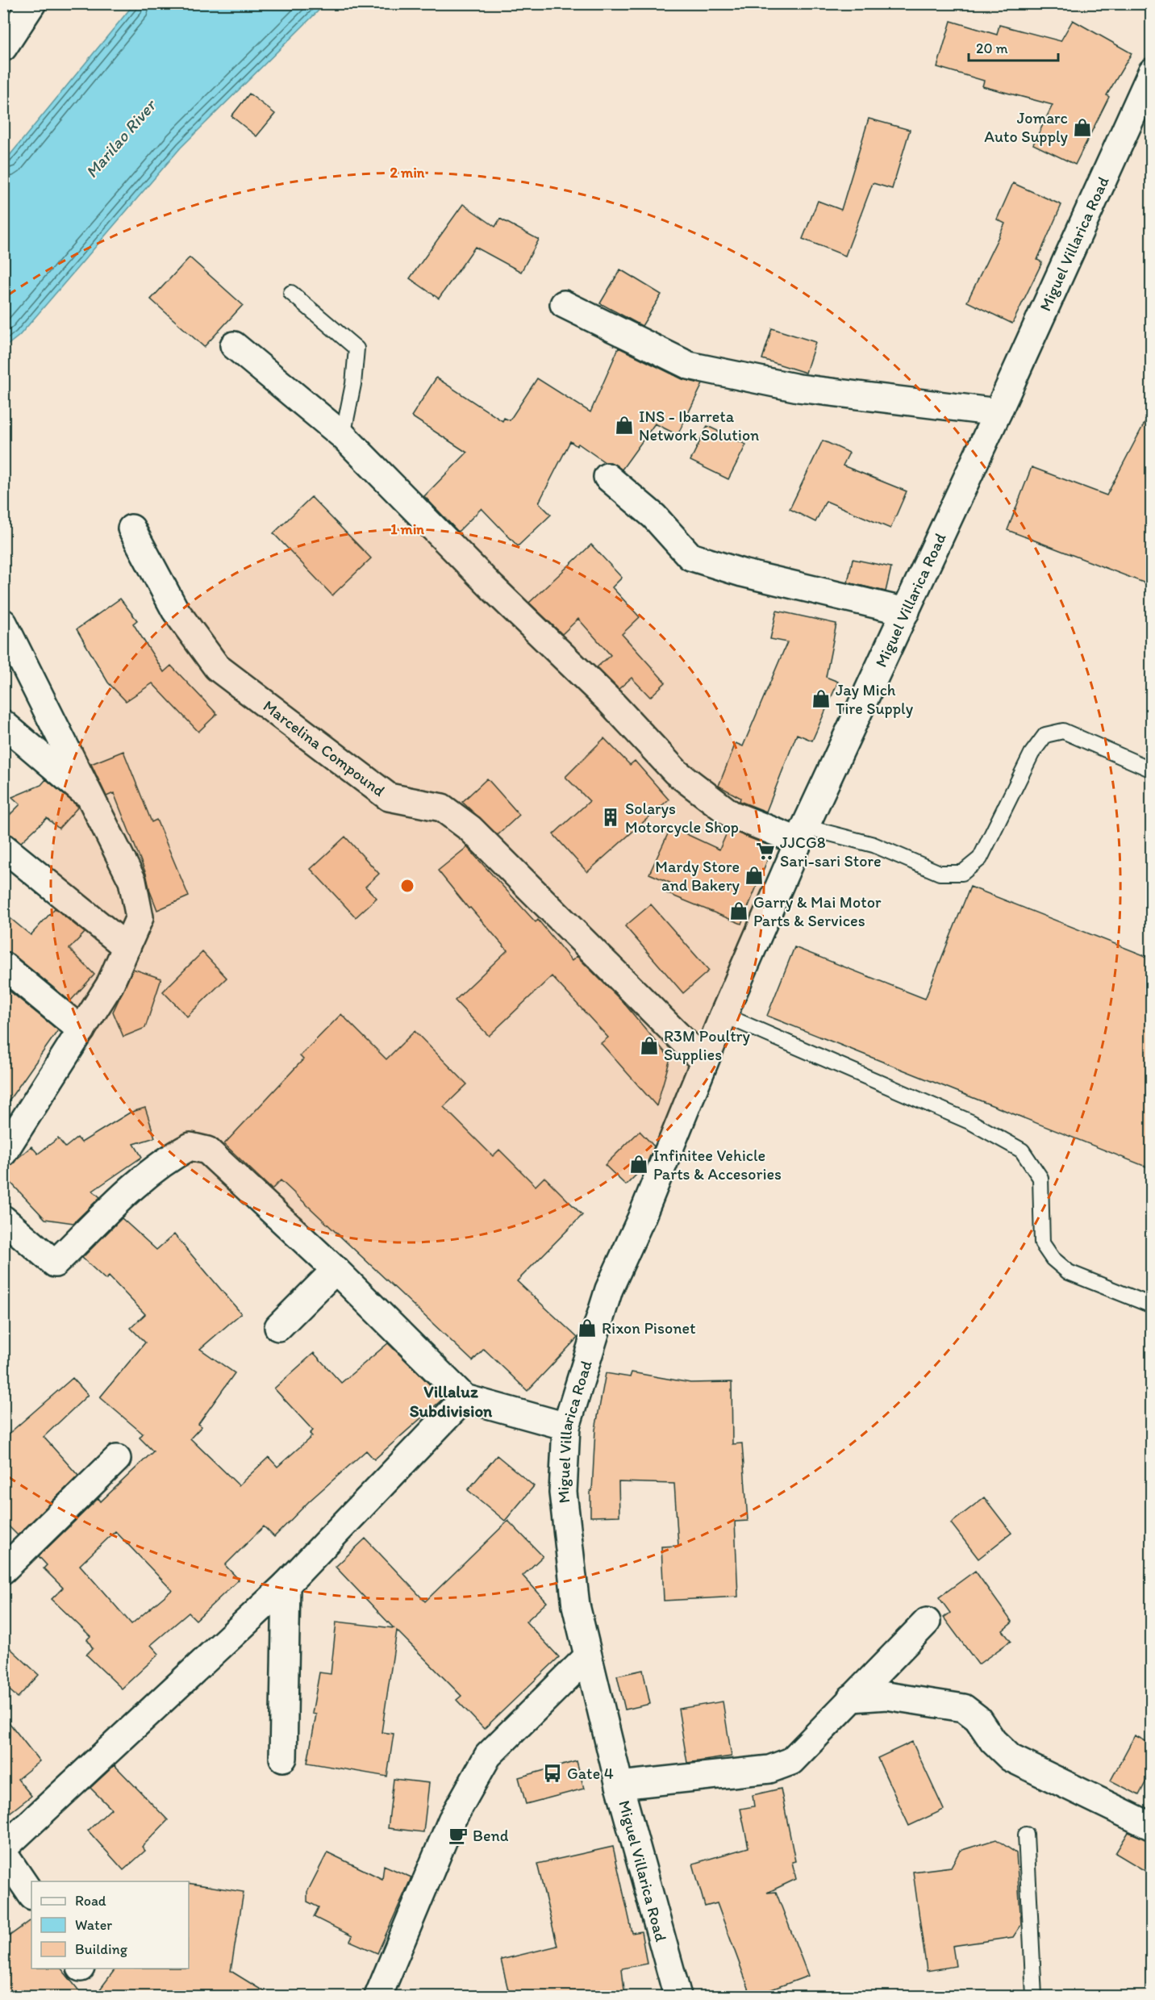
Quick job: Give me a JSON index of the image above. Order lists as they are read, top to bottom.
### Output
{
  "streets": {
    "street": ["Miguel Villarica Road", "Marcelina Compound"]
  },
  "crossings": [
    ["Miguel Villarica Road", "Marcelina Compound"]
  ],
  "districts": ["Villaluz Subdivision"],
  "water": ["Marilao River"],
  "places": {
    "shop": [
      "Jomarc Auto Supply",
      "INS - Ibarreta Network Solution",
      "Jay Mich Tire Supply",
      "Mardy Store and Bakery",
      "Garry & Mai Motor Parts & Services",
      "R3M Poultry Supplies",
      "Infinitee Vehicle Parts & Accesories",
      "Rixon Pisonet"
    ],
    "building": ["Solarys Motorcycle Shop"],
    "supermarket": ["JJCG8 Sari-sari Store"],
    "bus stop": ["Gate 4"],
    "cafe": ["Bend"]
  },
  "legend": ["Road", "Water", "Building"],
  "scale_bar": "20 m",
  "rings": ["2 min", "1 min"]
}
